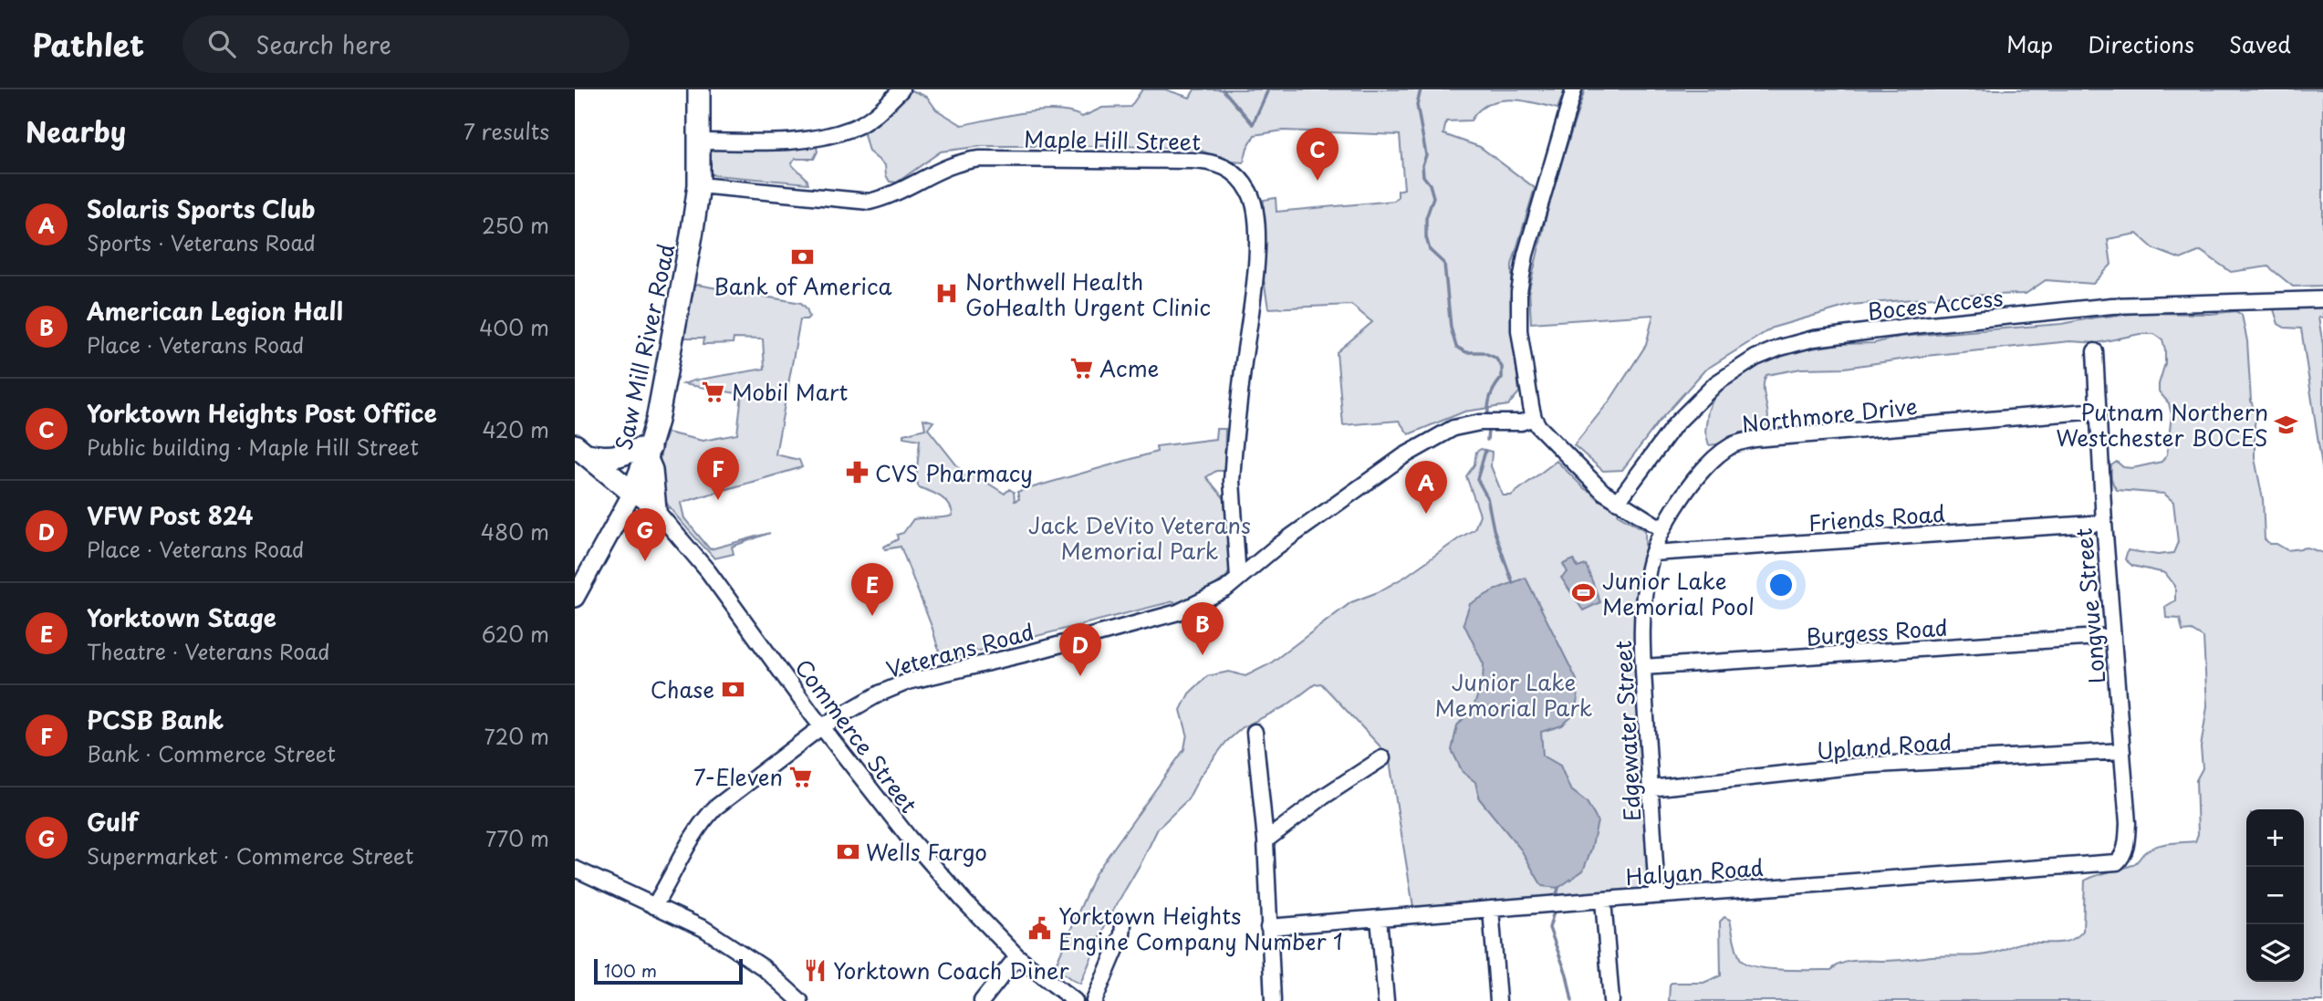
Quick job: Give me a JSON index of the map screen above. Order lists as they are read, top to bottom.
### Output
{
  "streets": {
    "highway": ["Saw Mill River Road"],
    "street": [
      "Maple Hill Street",
      "Boces Access",
      "Northmore Drive",
      "Friends Road",
      "Longvue Street",
      "Burgess Road",
      "Veterans Road",
      "Edgewater Street",
      "Commerce Street",
      "Upland Road",
      "Halyan Road"
    ]
  },
  "crossings": [
    ["Maple Hill Street", "Saw Mill River Road"],
    ["Maple Hill Street", "Veterans Road"],
    ["Saw Mill River Road", "Commerce Street"],
    ["Northmore Drive", "Longvue Street"],
    ["Northmore Drive", "Edgewater Street"],
    ["Friends Road", "Longvue Street"],
    ["Friends Road", "Edgewater Street"],
    ["Longvue Street", "Burgess Road"],
    ["Longvue Street", "Upland Road"],
    ["Longvue Street", "Halyan Road"],
    ["Burgess Road", "Edgewater Street"],
    ["Veterans Road", "Commerce Street"],
    ["Edgewater Street", "Upland Road"],
    ["Edgewater Street", "Halyan Road"]
  ],
  "parks": ["Jack DeVito Veterans Memorial Park", "Junior Lake Memorial Park"],
  "places": {
    "bank": ["Bank of America", "Chase", "Wells Fargo"],
    "hospital": ["Northwell Health GoHealth Urgent Clinic"],
    "supermarket": ["Acme", "Mobil Mart", "7-Eleven"],
    "school or university": ["Putnam Northern Westchester BOCES"],
    "pharmacy": ["CVS Pharmacy"],
    "sports": ["Junior Lake Memorial Pool"],
    "public building": ["Yorktown Heights Engine Company Number 1"],
    "restaurant": ["Yorktown Coach Diner"]
  },
  "scale_bar": "100 m",
  "page": {
    "header": "Pathlet",
    "search": "Search here",
    "nav": ["Map", "Directions", "Saved"],
    "heading": ["Nearby", "7 results"],
    "pins": [
      "C",
      "F",
      "A",
      "G",
      "E",
      "B",
      "D"
    ],
    "list": [
      {
        "mark": "A",
        "name": "Solaris Sports Club",
        "note": "Sports · Veterans Road",
        "value": "250 m"
      },
      {
        "mark": "B",
        "name": "American Legion Hall",
        "note": "Place · Veterans Road",
        "value": "400 m"
      },
      {
        "mark": "C",
        "name": "Yorktown Heights Post Office",
        "note": "Public building · Maple Hill Street",
        "value": "420 m"
      },
      {
        "mark": "D",
        "name": "VFW Post 824",
        "note": "Place · Veterans Road",
        "value": "480 m"
      },
      {
        "mark": "E",
        "name": "Yorktown Stage",
        "note": "Theatre · Veterans Road",
        "value": "620 m"
      },
      {
        "mark": "F",
        "name": "PCSB Bank",
        "note": "Bank · Commerce Street",
        "value": "720 m"
      },
      {
        "mark": "G",
        "name": "Gulf",
        "note": "Supermarket · Commerce Street",
        "value": "770 m"
      }
    ],
    "map_buttons": ["+", "−"],
    "scale": "100 m"
  }
}
